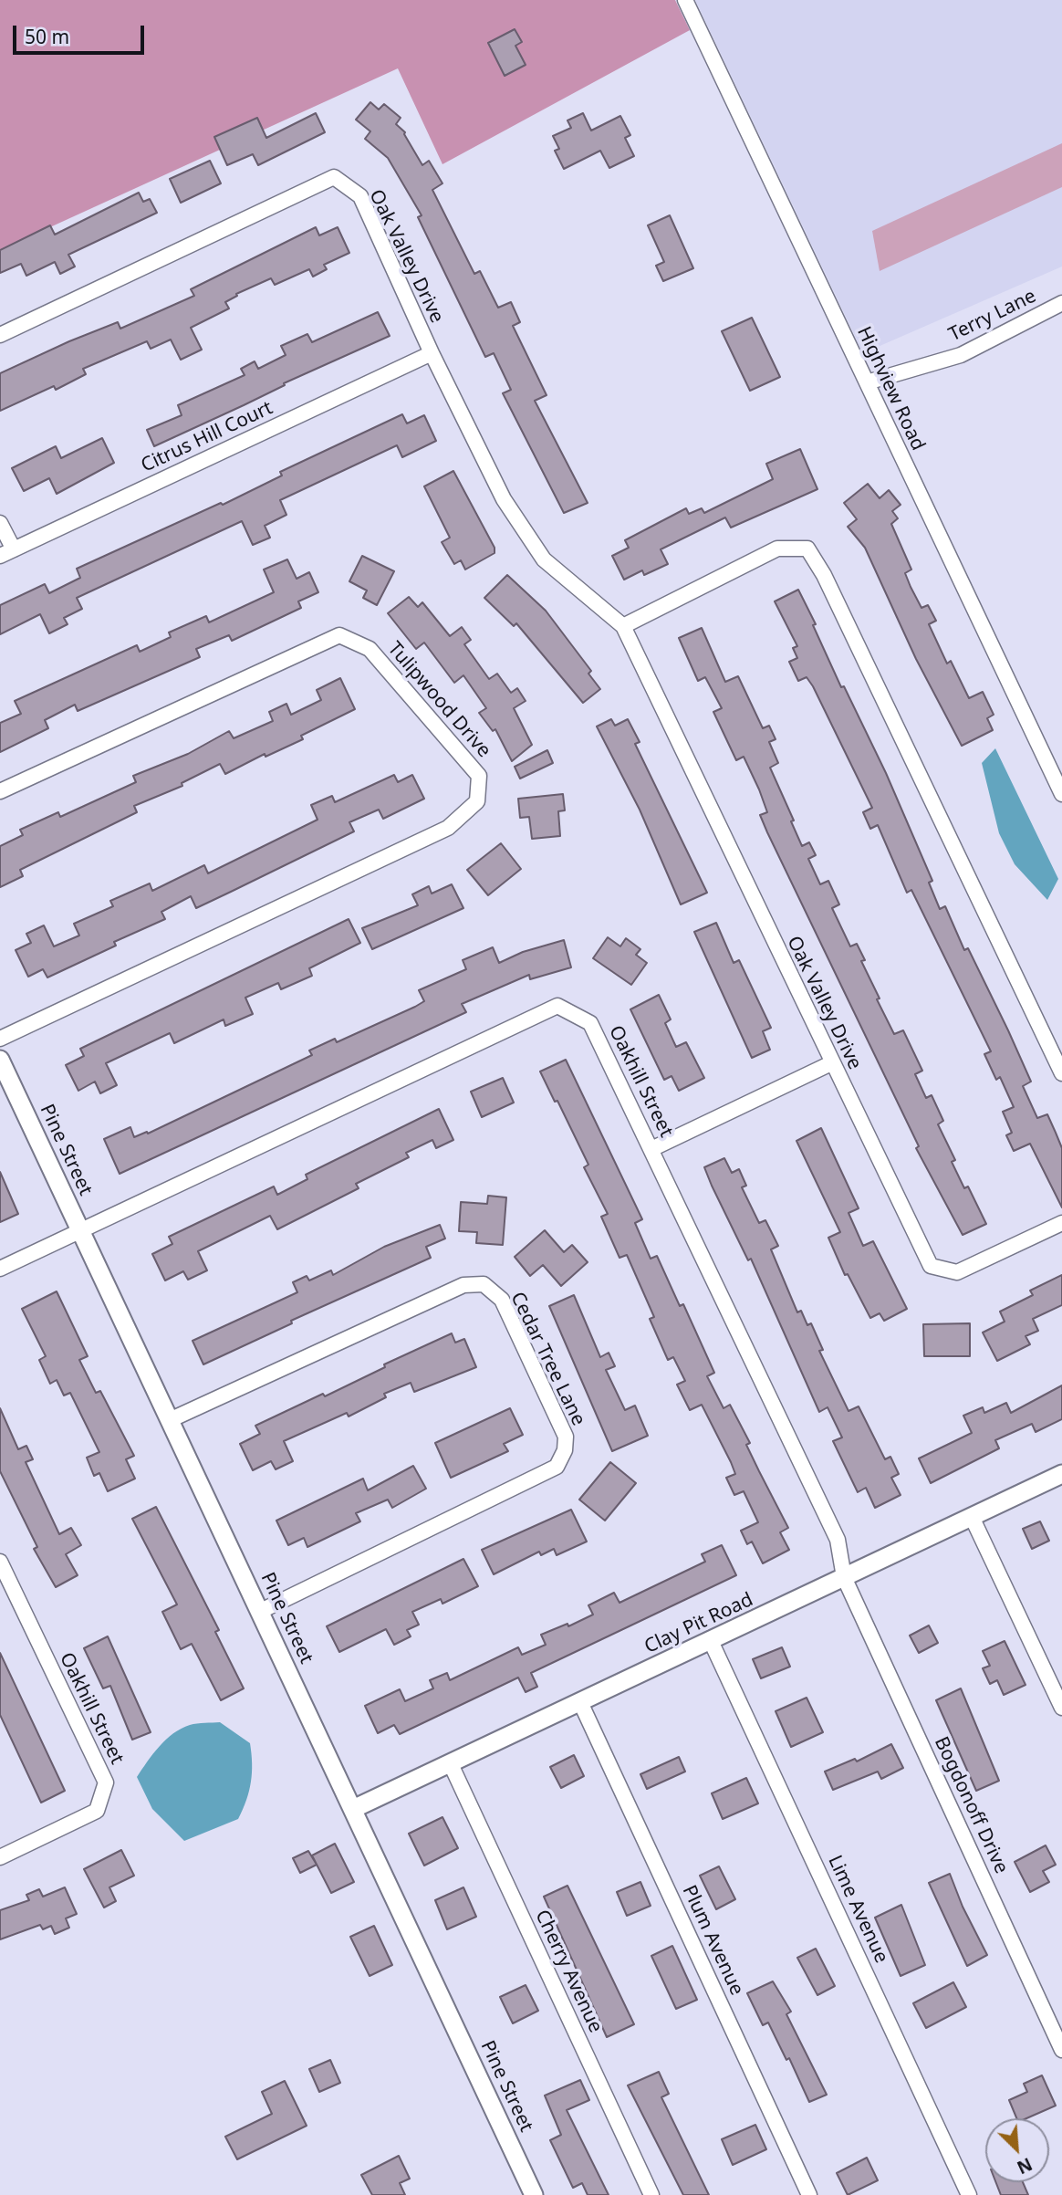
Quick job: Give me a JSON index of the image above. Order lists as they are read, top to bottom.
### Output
{
  "streets": {
    "street": [
      "Oak Valley Drive",
      "Terry Lane",
      "Highview Road",
      "Citrus Hill Court",
      "Tulipwood Drive",
      "Oakhill Street",
      "Pine Street",
      "Cedar Tree Lane",
      "Clay Pit Road",
      "Bogdonoff Drive",
      "Lime Avenue",
      "Plum Avenue",
      "Cherry Avenue"
    ]
  },
  "crossings": [
    ["Oak Valley Drive", "Citrus Hill Court"],
    ["Terry Lane", "Highview Road"],
    ["Oakhill Street", "Pine Street"],
    ["Oakhill Street", "Clay Pit Road"],
    ["Oakhill Street", "Bogdonoff Drive"],
    ["Pine Street", "Cedar Tree Lane"],
    ["Pine Street", "Clay Pit Road"],
    ["Clay Pit Road", "Bogdonoff Drive"],
    ["Clay Pit Road", "Lime Avenue"],
    ["Clay Pit Road", "Plum Avenue"],
    ["Clay Pit Road", "Cherry Avenue"]
  ],
  "scale_bar": "50 m",
  "north": "bottom right"
}
